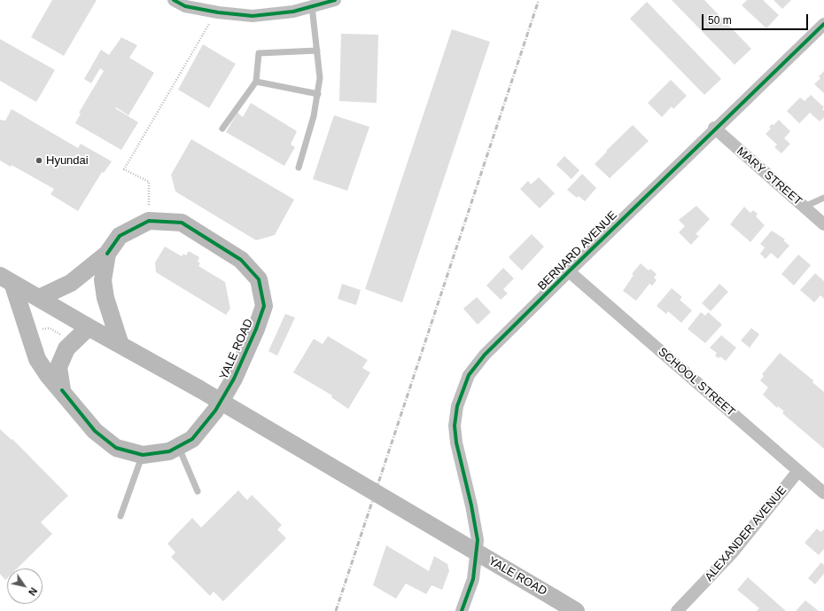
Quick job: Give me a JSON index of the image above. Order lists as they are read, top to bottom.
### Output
{
  "streets": {
    "main road": ["YALE ROAD"],
    "street": [
      "MARY STREET",
      "BERNARD AVENUE",
      "SCHOOL STREET",
      "ALEXANDER AVENUE"
    ]
  },
  "crossings": [
    ["MARY STREET", "BERNARD AVENUE"],
    ["BERNARD AVENUE", "SCHOOL STREET"],
    ["SCHOOL STREET", "ALEXANDER AVENUE"]
  ],
  "places": ["Hyundai"],
  "scale_bar": "50 m",
  "north": "bottom right"
}
